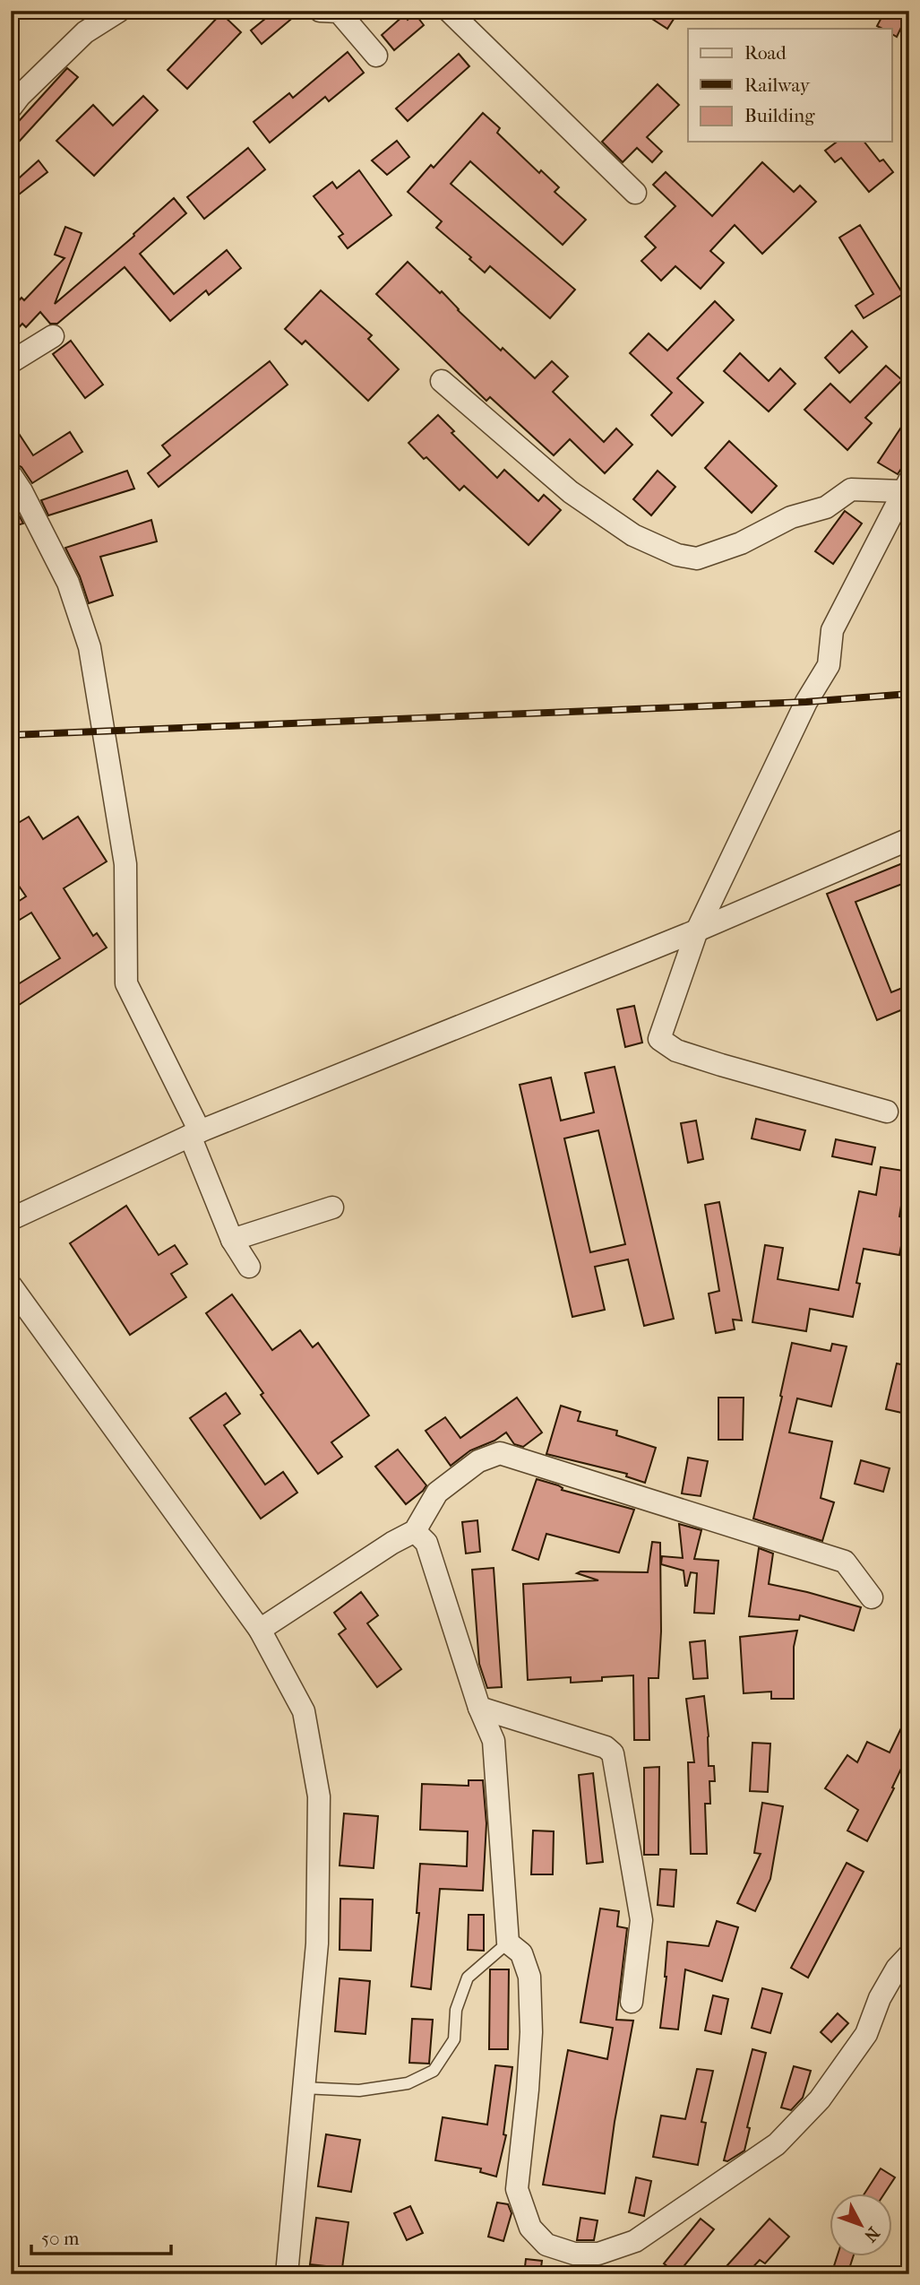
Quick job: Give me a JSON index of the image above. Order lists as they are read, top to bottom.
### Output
{
  "legend": ["Road", "Railway", "Building"],
  "scale_bar": "50 m",
  "north": "bottom right"
}
